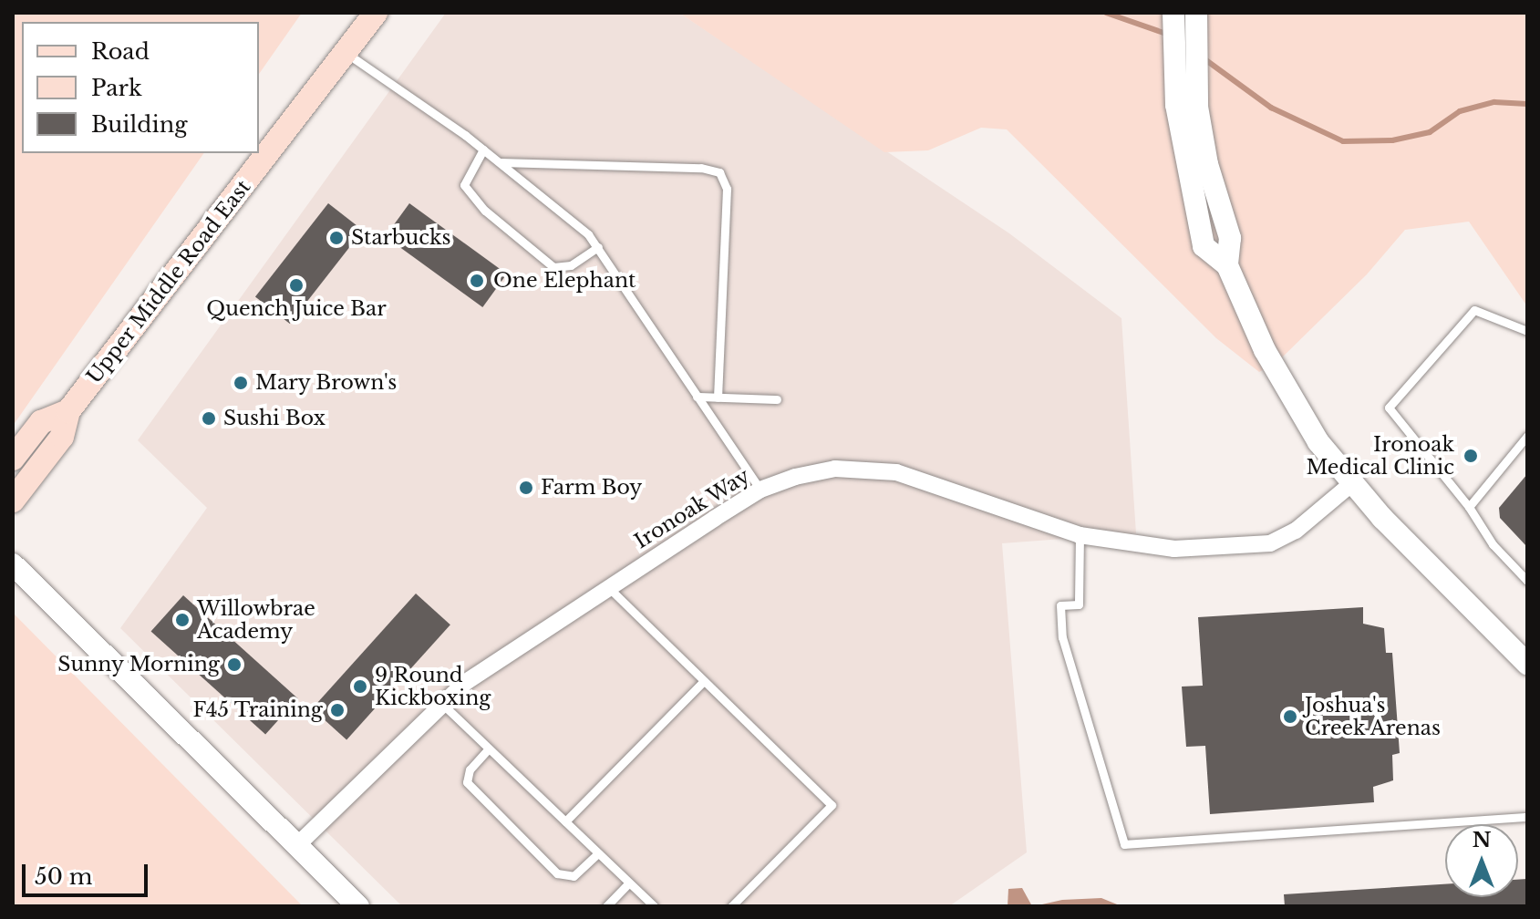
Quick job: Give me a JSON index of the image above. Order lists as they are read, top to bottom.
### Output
{
  "streets": {
    "main road": ["Upper Middle Road East"],
    "street": ["Ironoak Way"]
  },
  "places": [
    "Starbucks",
    "One Elephant",
    "Quench Juice Bar",
    "Mary Brown's",
    "Sushi Box",
    "Ironoak Medical Clinic",
    "Farm Boy",
    "Willowbrae Academy",
    "Sunny Morning",
    "9 Round Kickboxing",
    "F45 Training",
    "Joshua's Creek Arenas"
  ],
  "legend": ["Road", "Park", "Building"],
  "scale_bar": "50 m",
  "north": "top"
}
